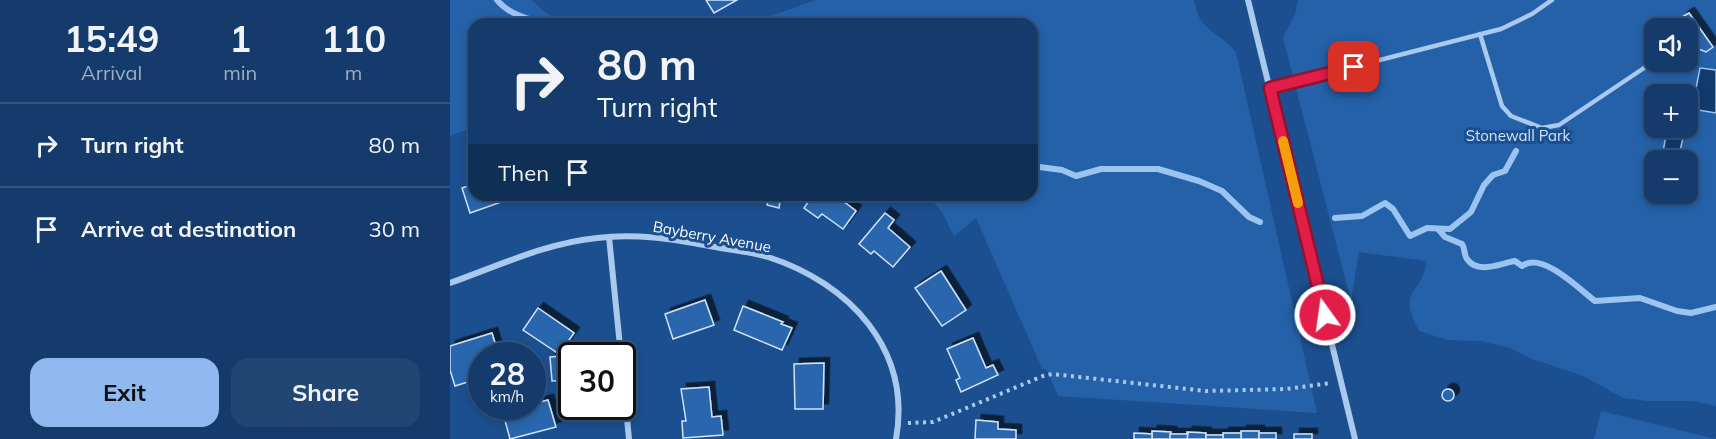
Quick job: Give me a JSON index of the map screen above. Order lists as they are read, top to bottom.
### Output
{
  "streets": {
    "street": ["Bayberry Avenue"]
  },
  "parks": ["Stonewall Park"],
  "page": {
    "eta": [
      "15:49",
      "Arrival",
      "1",
      "min",
      "110",
      "m"
    ],
    "map_buttons": ["+", "−"],
    "turn": ["80 m", "Turn right"],
    "list": [
      {
        "name": "Turn right",
        "value": "80 m"
      },
      {
        "name": "Arrive at destination",
        "value": "30 m"
      }
    ],
    "then": "Then",
    "speed": "28 km/h",
    "limit": "30",
    "buttons": ["Exit", "Share"]
  }
}
